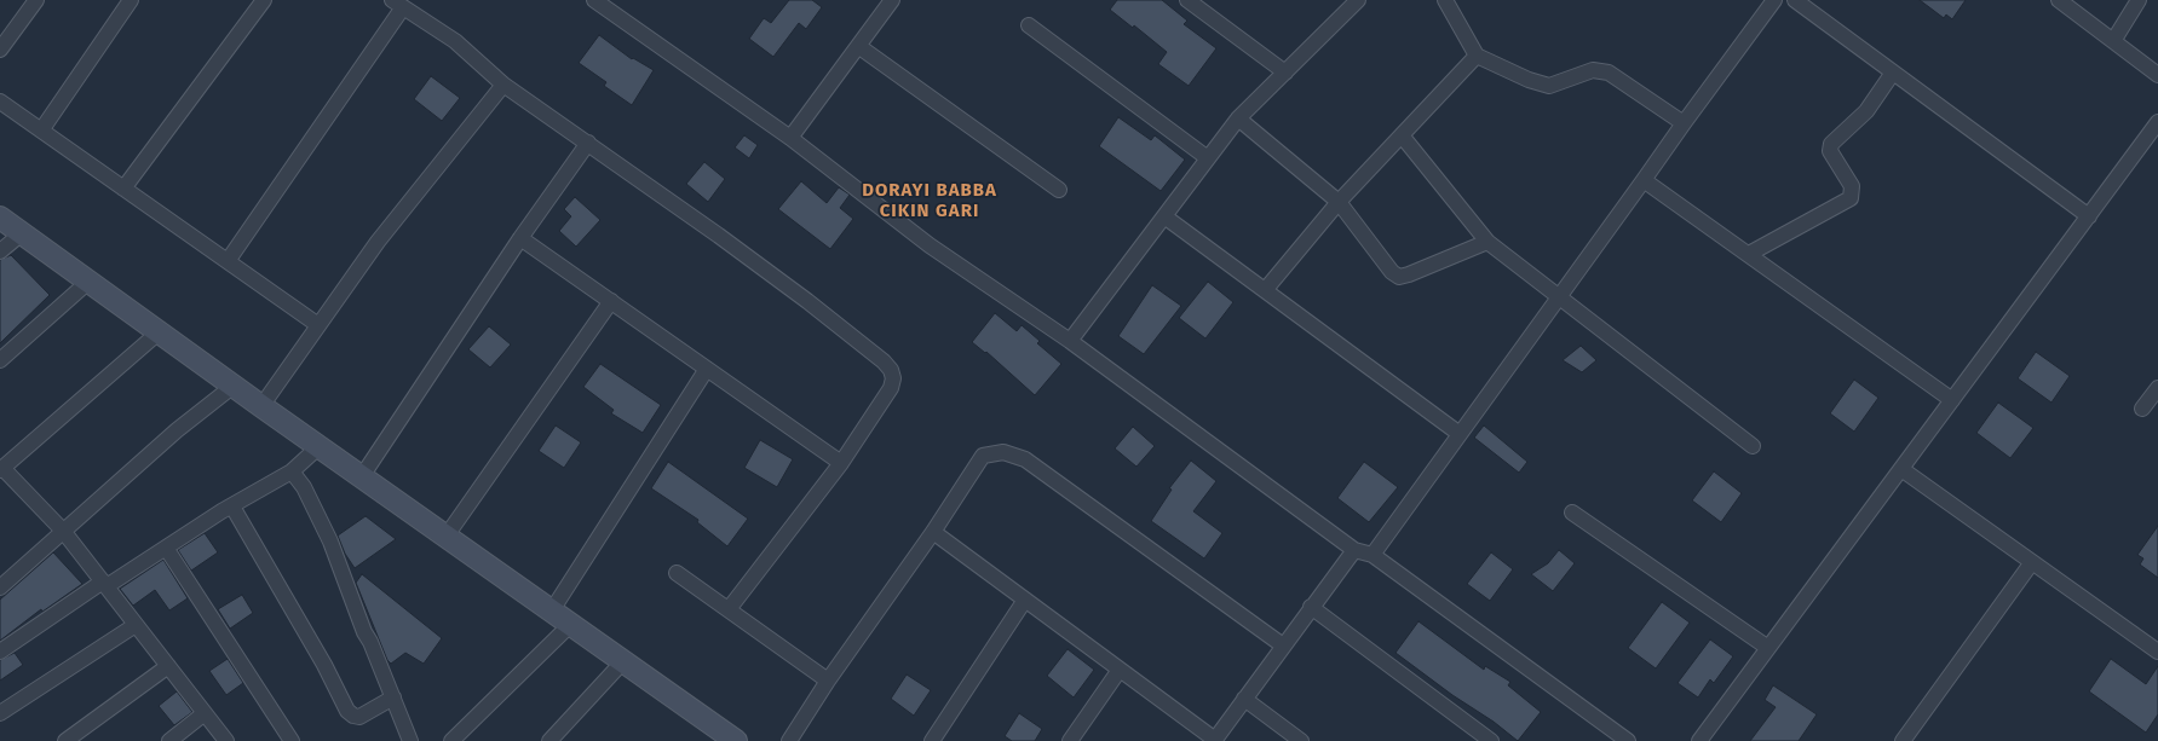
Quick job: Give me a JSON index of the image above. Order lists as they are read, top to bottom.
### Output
{
  "districts": ["DORAYI BABBA CIKIN GARI"]
}
